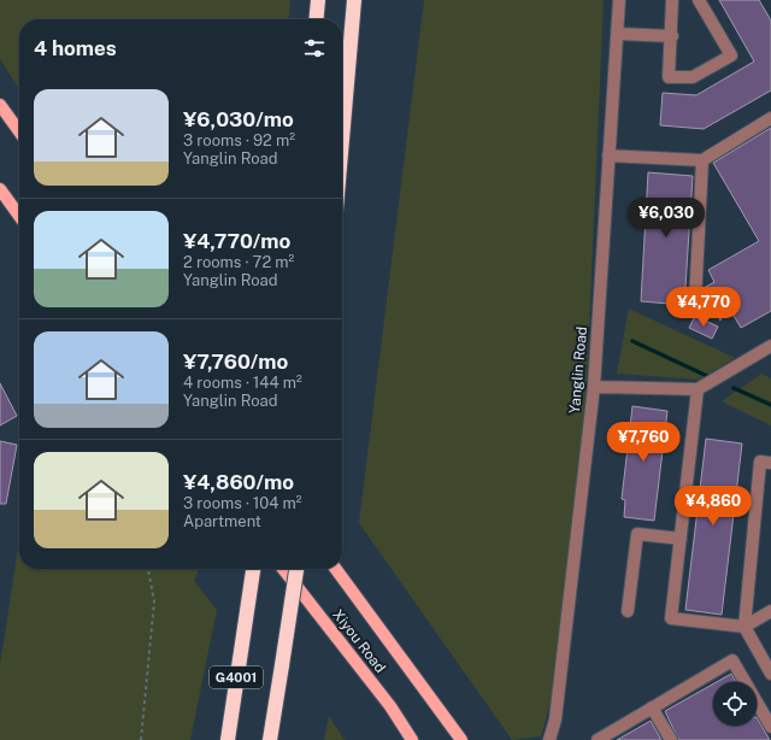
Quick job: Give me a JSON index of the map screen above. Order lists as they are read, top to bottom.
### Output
{
  "streets": {
    "highway": ["G4001"],
    "main road": ["Xiyou Road"],
    "street": ["Yanglin Road"]
  },
  "page": {
    "heading": "4 homes",
    "list": [
      {
        "name": "¥6,030/mo",
        "note": "3 rooms · 92 m² · Yanglin Road"
      },
      {
        "name": "¥4,770/mo",
        "note": "2 rooms · 72 m² · Yanglin Road"
      },
      {
        "name": "¥7,760/mo",
        "note": "4 rooms · 144 m² · Yanglin Road"
      },
      {
        "name": "¥4,860/mo",
        "note": "3 rooms · 104 m² · Apartment"
      }
    ],
    "price": [
      "¥6,030",
      "¥4,770",
      "¥7,760",
      "¥4,860"
    ]
  }
}
